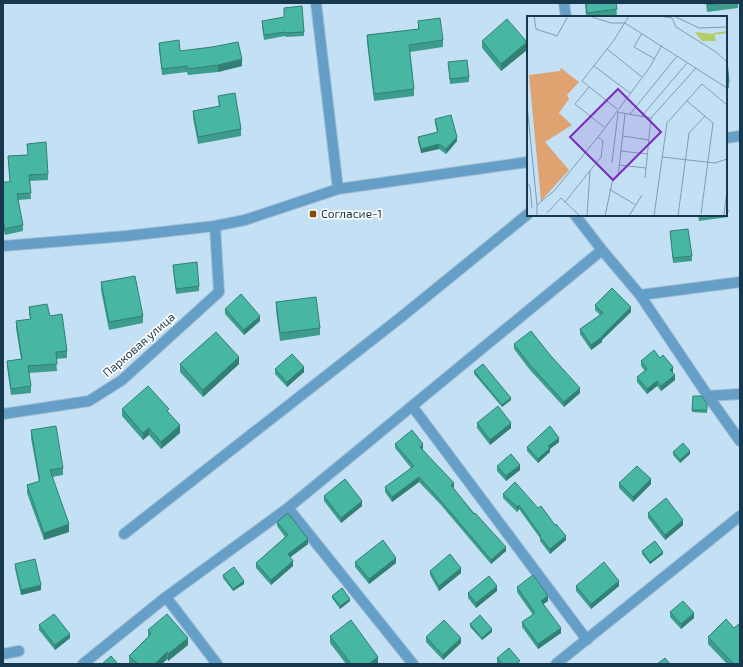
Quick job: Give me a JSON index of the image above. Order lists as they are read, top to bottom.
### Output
{
  "streets": {
    "street": ["Парковая улица"]
  },
  "places": {
    "transit": ["Согласие-1"]
  }
}
